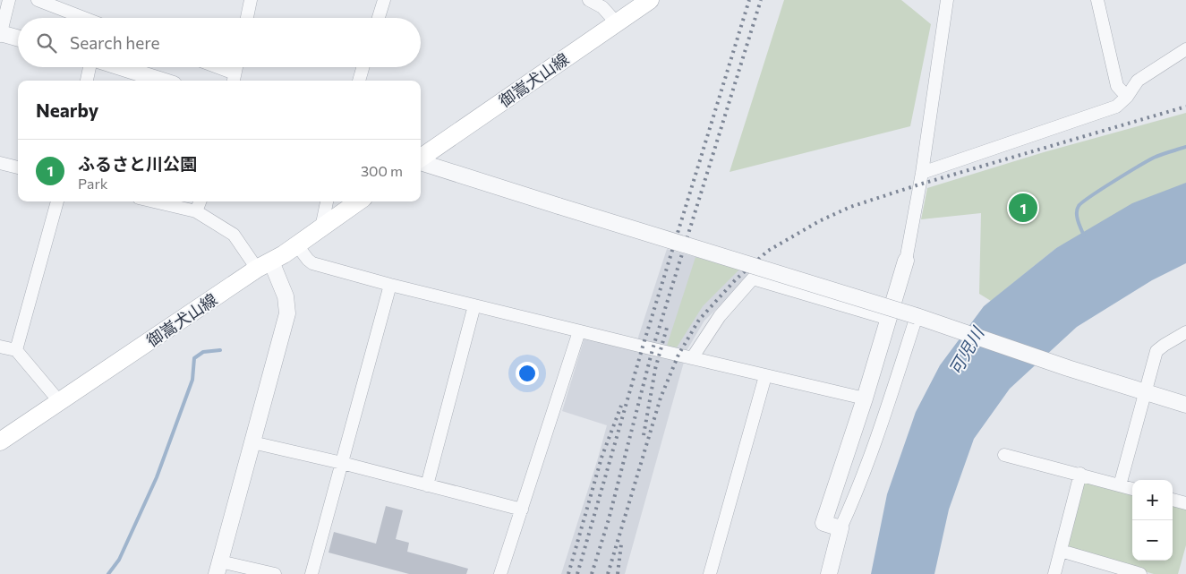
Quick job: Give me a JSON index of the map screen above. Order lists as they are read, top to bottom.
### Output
{
  "streets": {
    "main road": ["御嵩犬山線"]
  },
  "water": ["可児川"],
  "page": {
    "search": "Search here",
    "heading": "Nearby",
    "list": [
      {
        "mark": "1",
        "name": "ふるさと川公園",
        "note": "Park",
        "value": "300 m"
      }
    ],
    "pins": "1",
    "map_buttons": ["+", "−"]
  }
}
